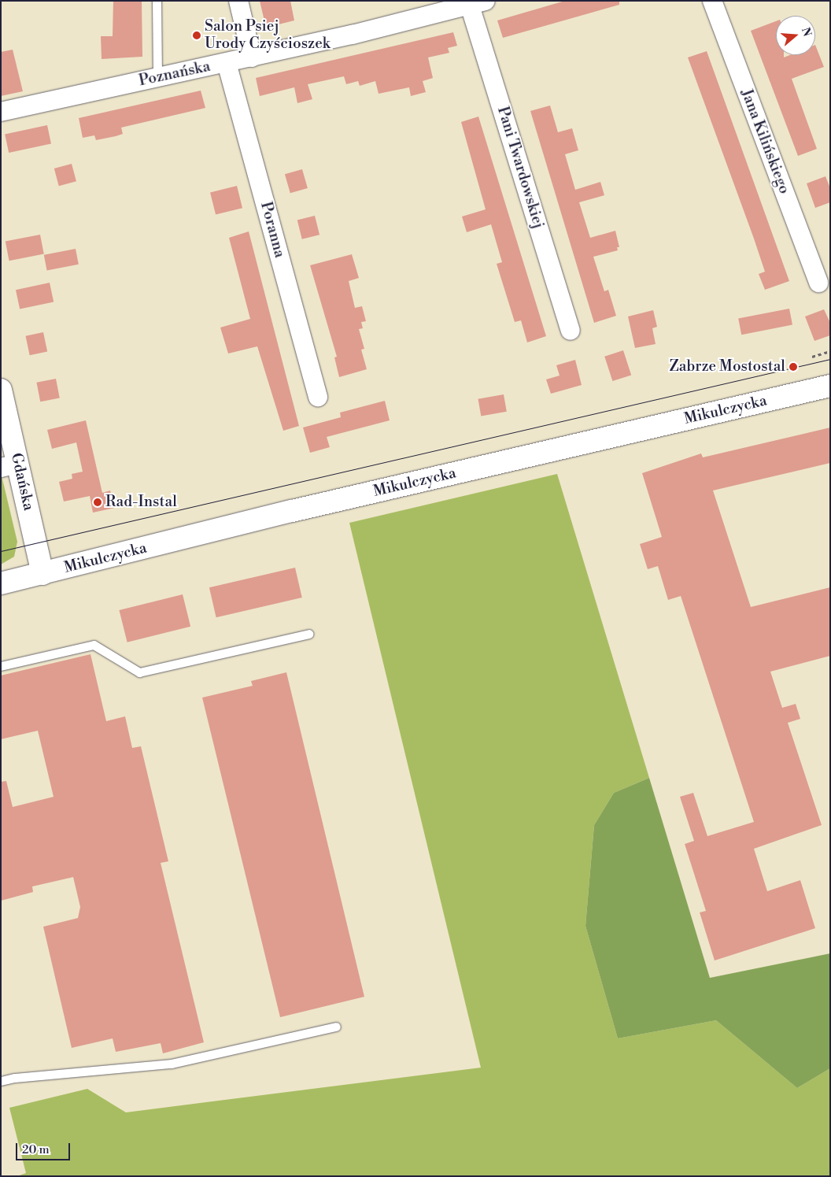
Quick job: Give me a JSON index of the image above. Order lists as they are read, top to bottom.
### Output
{
  "streets": {
    "main road": ["Mikulczycka", "Gdańska"],
    "street": [
      "Poznańska",
      "Jana Kilińskiego",
      "Pani Twardowskiej",
      "Poranna"
    ]
  },
  "crossings": [
    ["Poznańska", "Pani Twardowskiej"],
    ["Poznańska", "Poranna"],
    ["Mikulczycka", "Gdańska"]
  ],
  "places": ["Salon Psiej Urody Czyścioszek", "Zabrze Mostostal", "Rad-Instal"],
  "scale_bar": "20 m",
  "north": "right"
}
